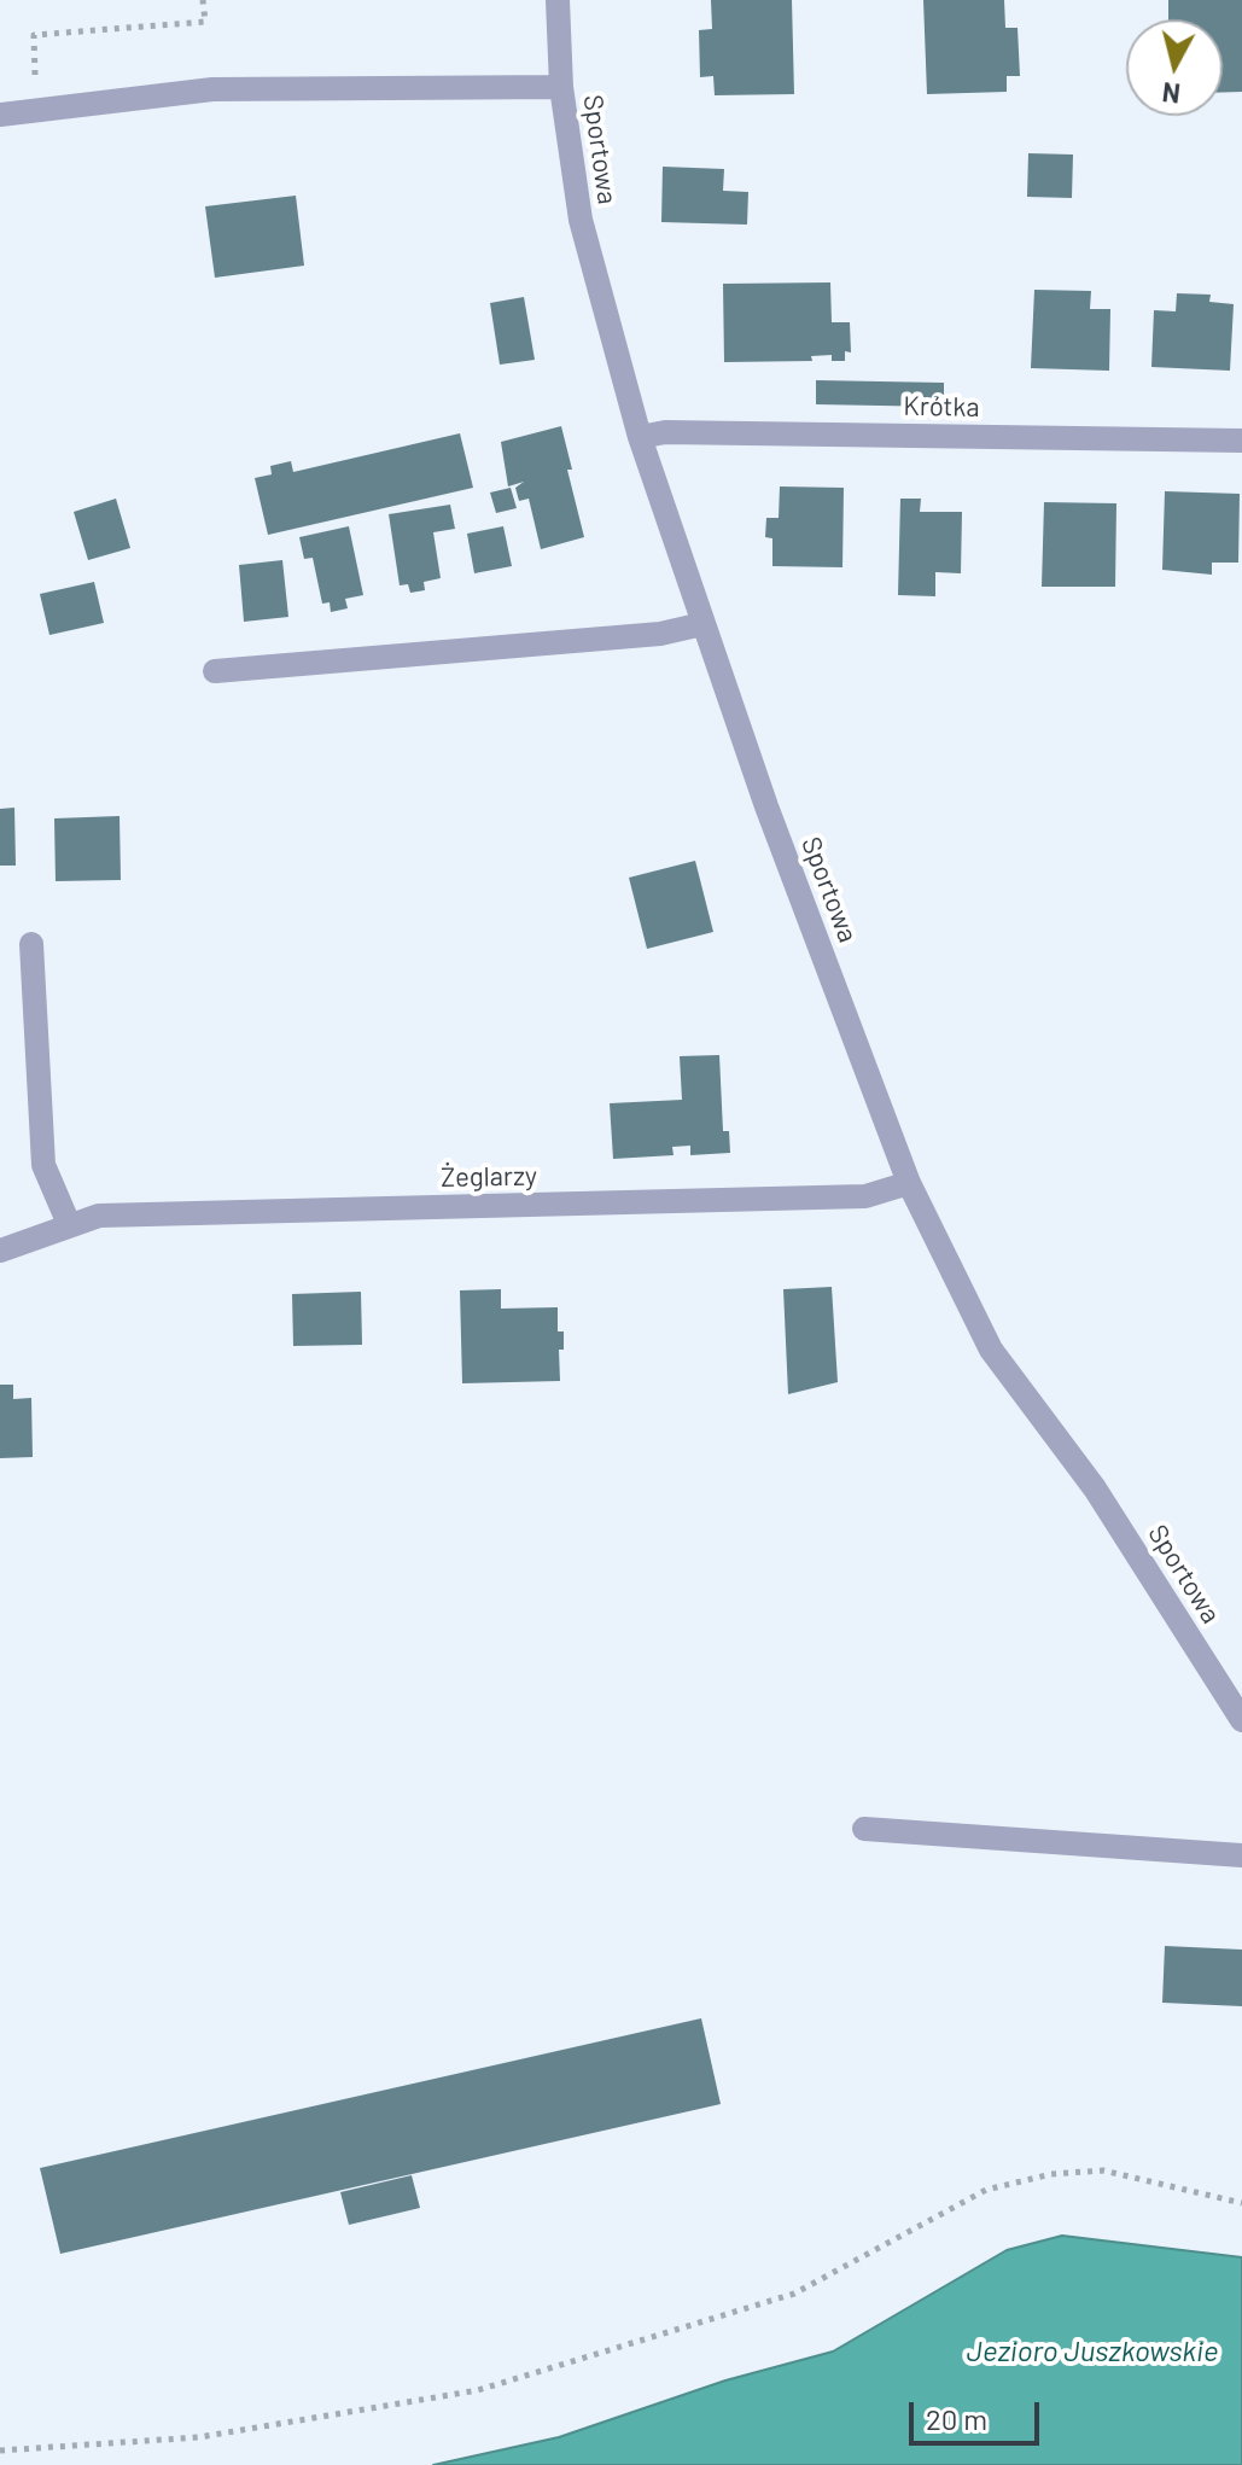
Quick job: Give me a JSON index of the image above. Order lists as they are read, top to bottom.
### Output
{
  "streets": {
    "street": ["Sportowa", "Krótka", "Żeglarzy"]
  },
  "crossings": [
    ["Sportowa", "Krótka"],
    ["Sportowa", "Żeglarzy"]
  ],
  "water": ["Jezioro Juszkowskie"],
  "scale_bar": "20 m",
  "north": "bottom"
}
